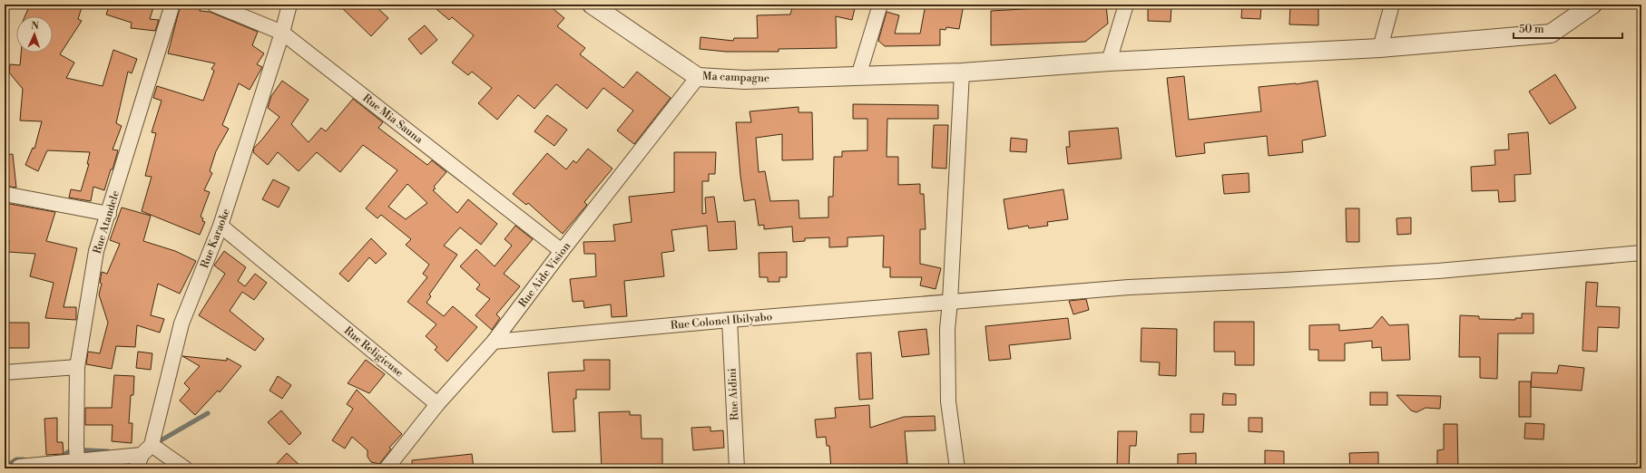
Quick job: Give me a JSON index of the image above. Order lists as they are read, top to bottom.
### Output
{
  "streets": {
    "street": [
      "Ma campagne",
      "Rue Mia Sauna",
      "Rue Atandele",
      "Rue Karaoke",
      "Rue Aide Vision",
      "Rue Colonel Ibilyabo",
      "Rue Religieuse",
      "Rue Aidini"
    ]
  },
  "crossings": [
    ["Ma campagne", "Rue Aide Vision"],
    ["Rue Mia Sauna", "Rue Karaoke"],
    ["Rue Mia Sauna", "Rue Aide Vision"],
    ["Rue Karaoke", "Rue Religieuse"],
    ["Rue Aide Vision", "Rue Colonel Ibilyabo"],
    ["Rue Aide Vision", "Rue Religieuse"],
    ["Rue Colonel Ibilyabo", "Rue Aidini"]
  ],
  "scale_bar": "50 m",
  "north": "top"
}
